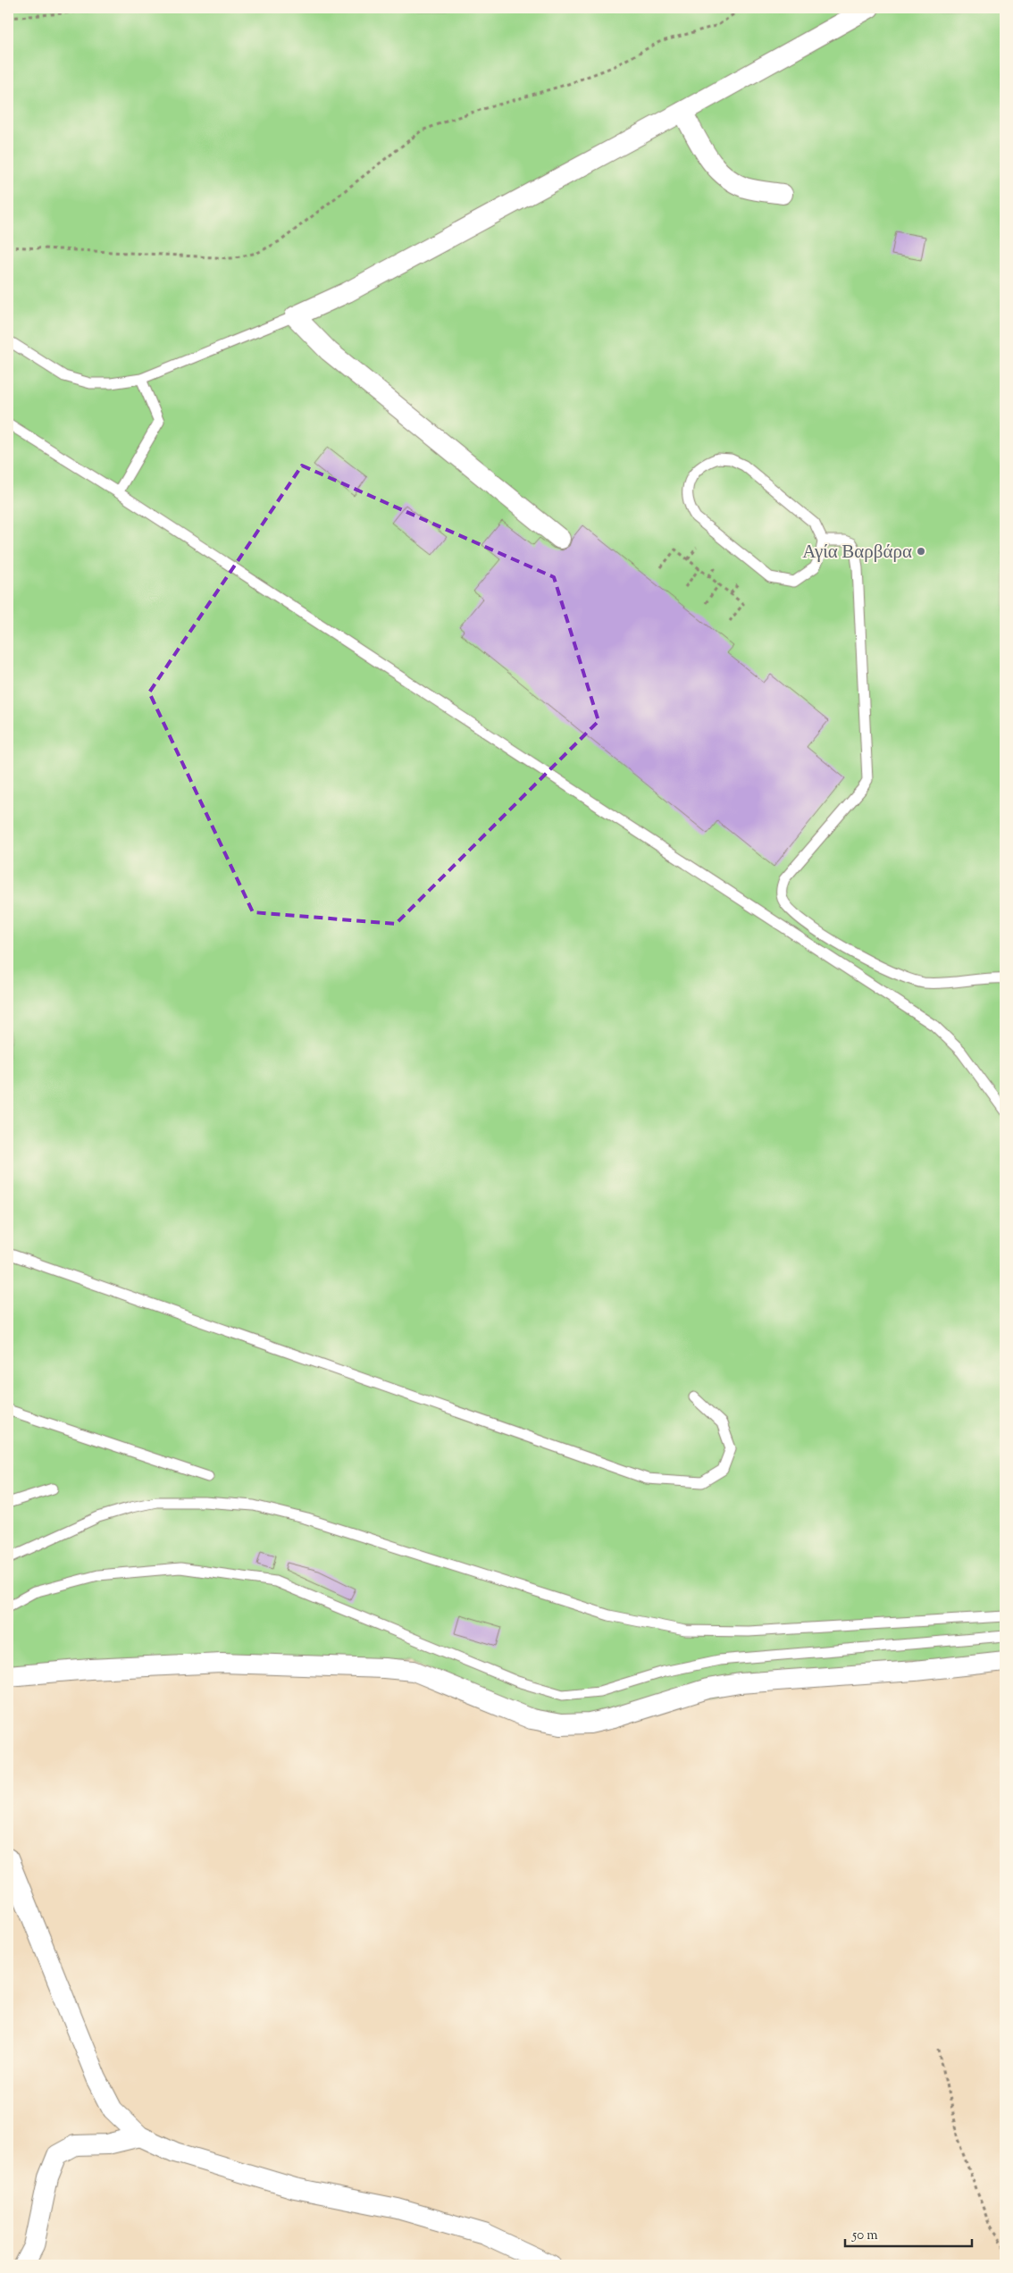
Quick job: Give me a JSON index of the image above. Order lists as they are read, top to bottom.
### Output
{
  "places": ["Αγία Βαρβάρα"],
  "scale_bar": "50 m"
}
